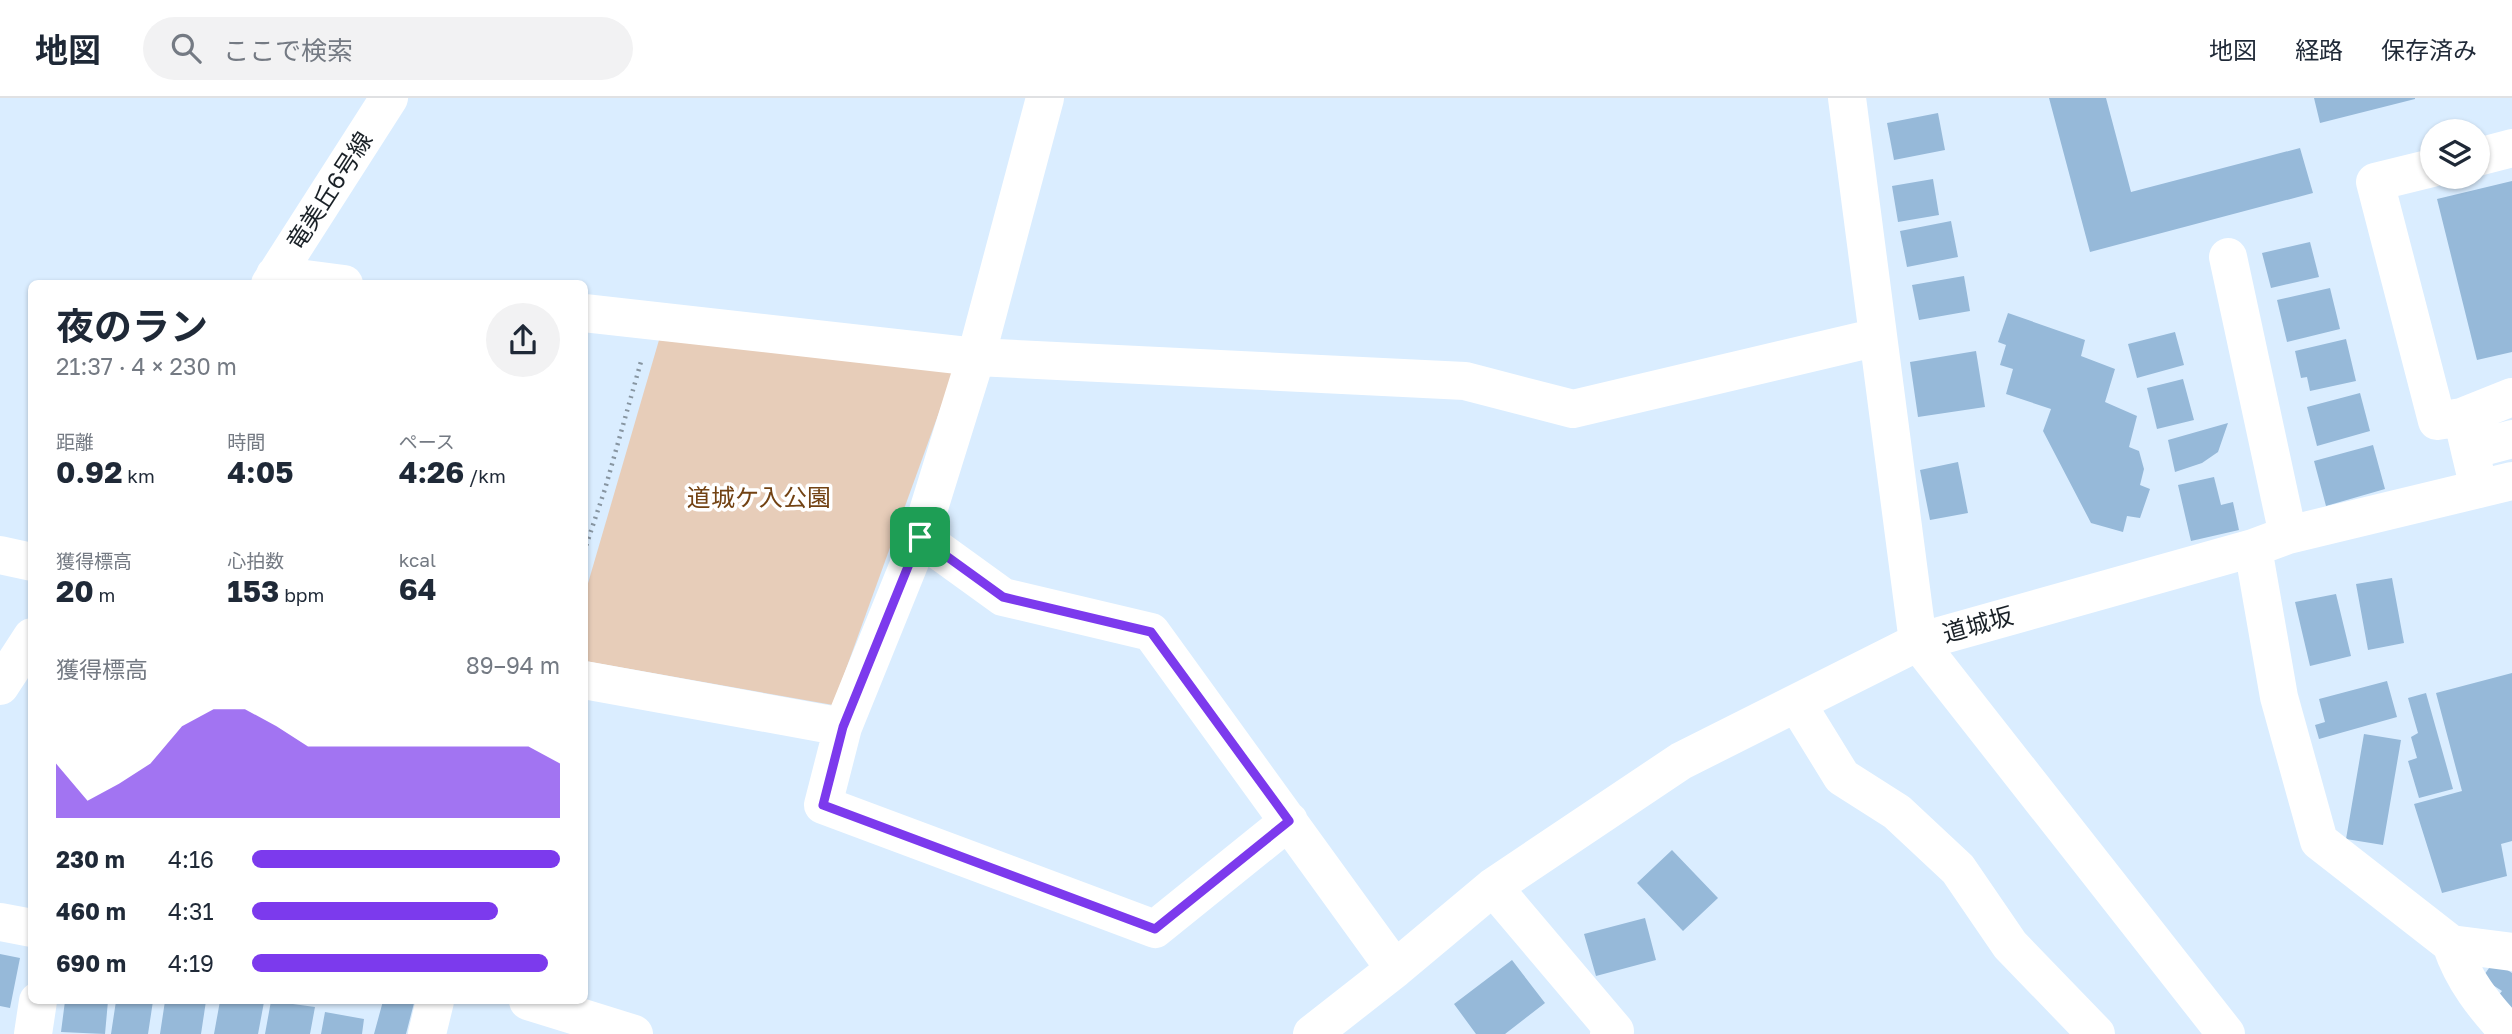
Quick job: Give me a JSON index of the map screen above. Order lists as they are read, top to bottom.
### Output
{
  "streets": {
    "street": ["竜美丘6号線", "道城坂"]
  },
  "parks": ["道城ケ入公園"],
  "page": {
    "header": "地図",
    "search": "ここで検索",
    "nav": ["地図", "経路", "保存済み"],
    "heading": ["夜のラン", "21:37 · 4 × 230 m"],
    "stats": [
      ["距離", "0.92 km"],
      ["時間", "4:05"],
      ["ペース", "4:26 /km"],
      ["獲得標高", "20 m"],
      ["心拍数", "153 bpm"],
      ["kcal", "64"]
    ],
    "chart": ["獲得標高", "89–94 m"],
    "list": [
      {
        "name": "230 m",
        "note": "4:16"
      },
      {
        "name": "460 m",
        "note": "4:31"
      },
      {
        "name": "690 m",
        "note": "4:19"
      }
    ]
  }
}
